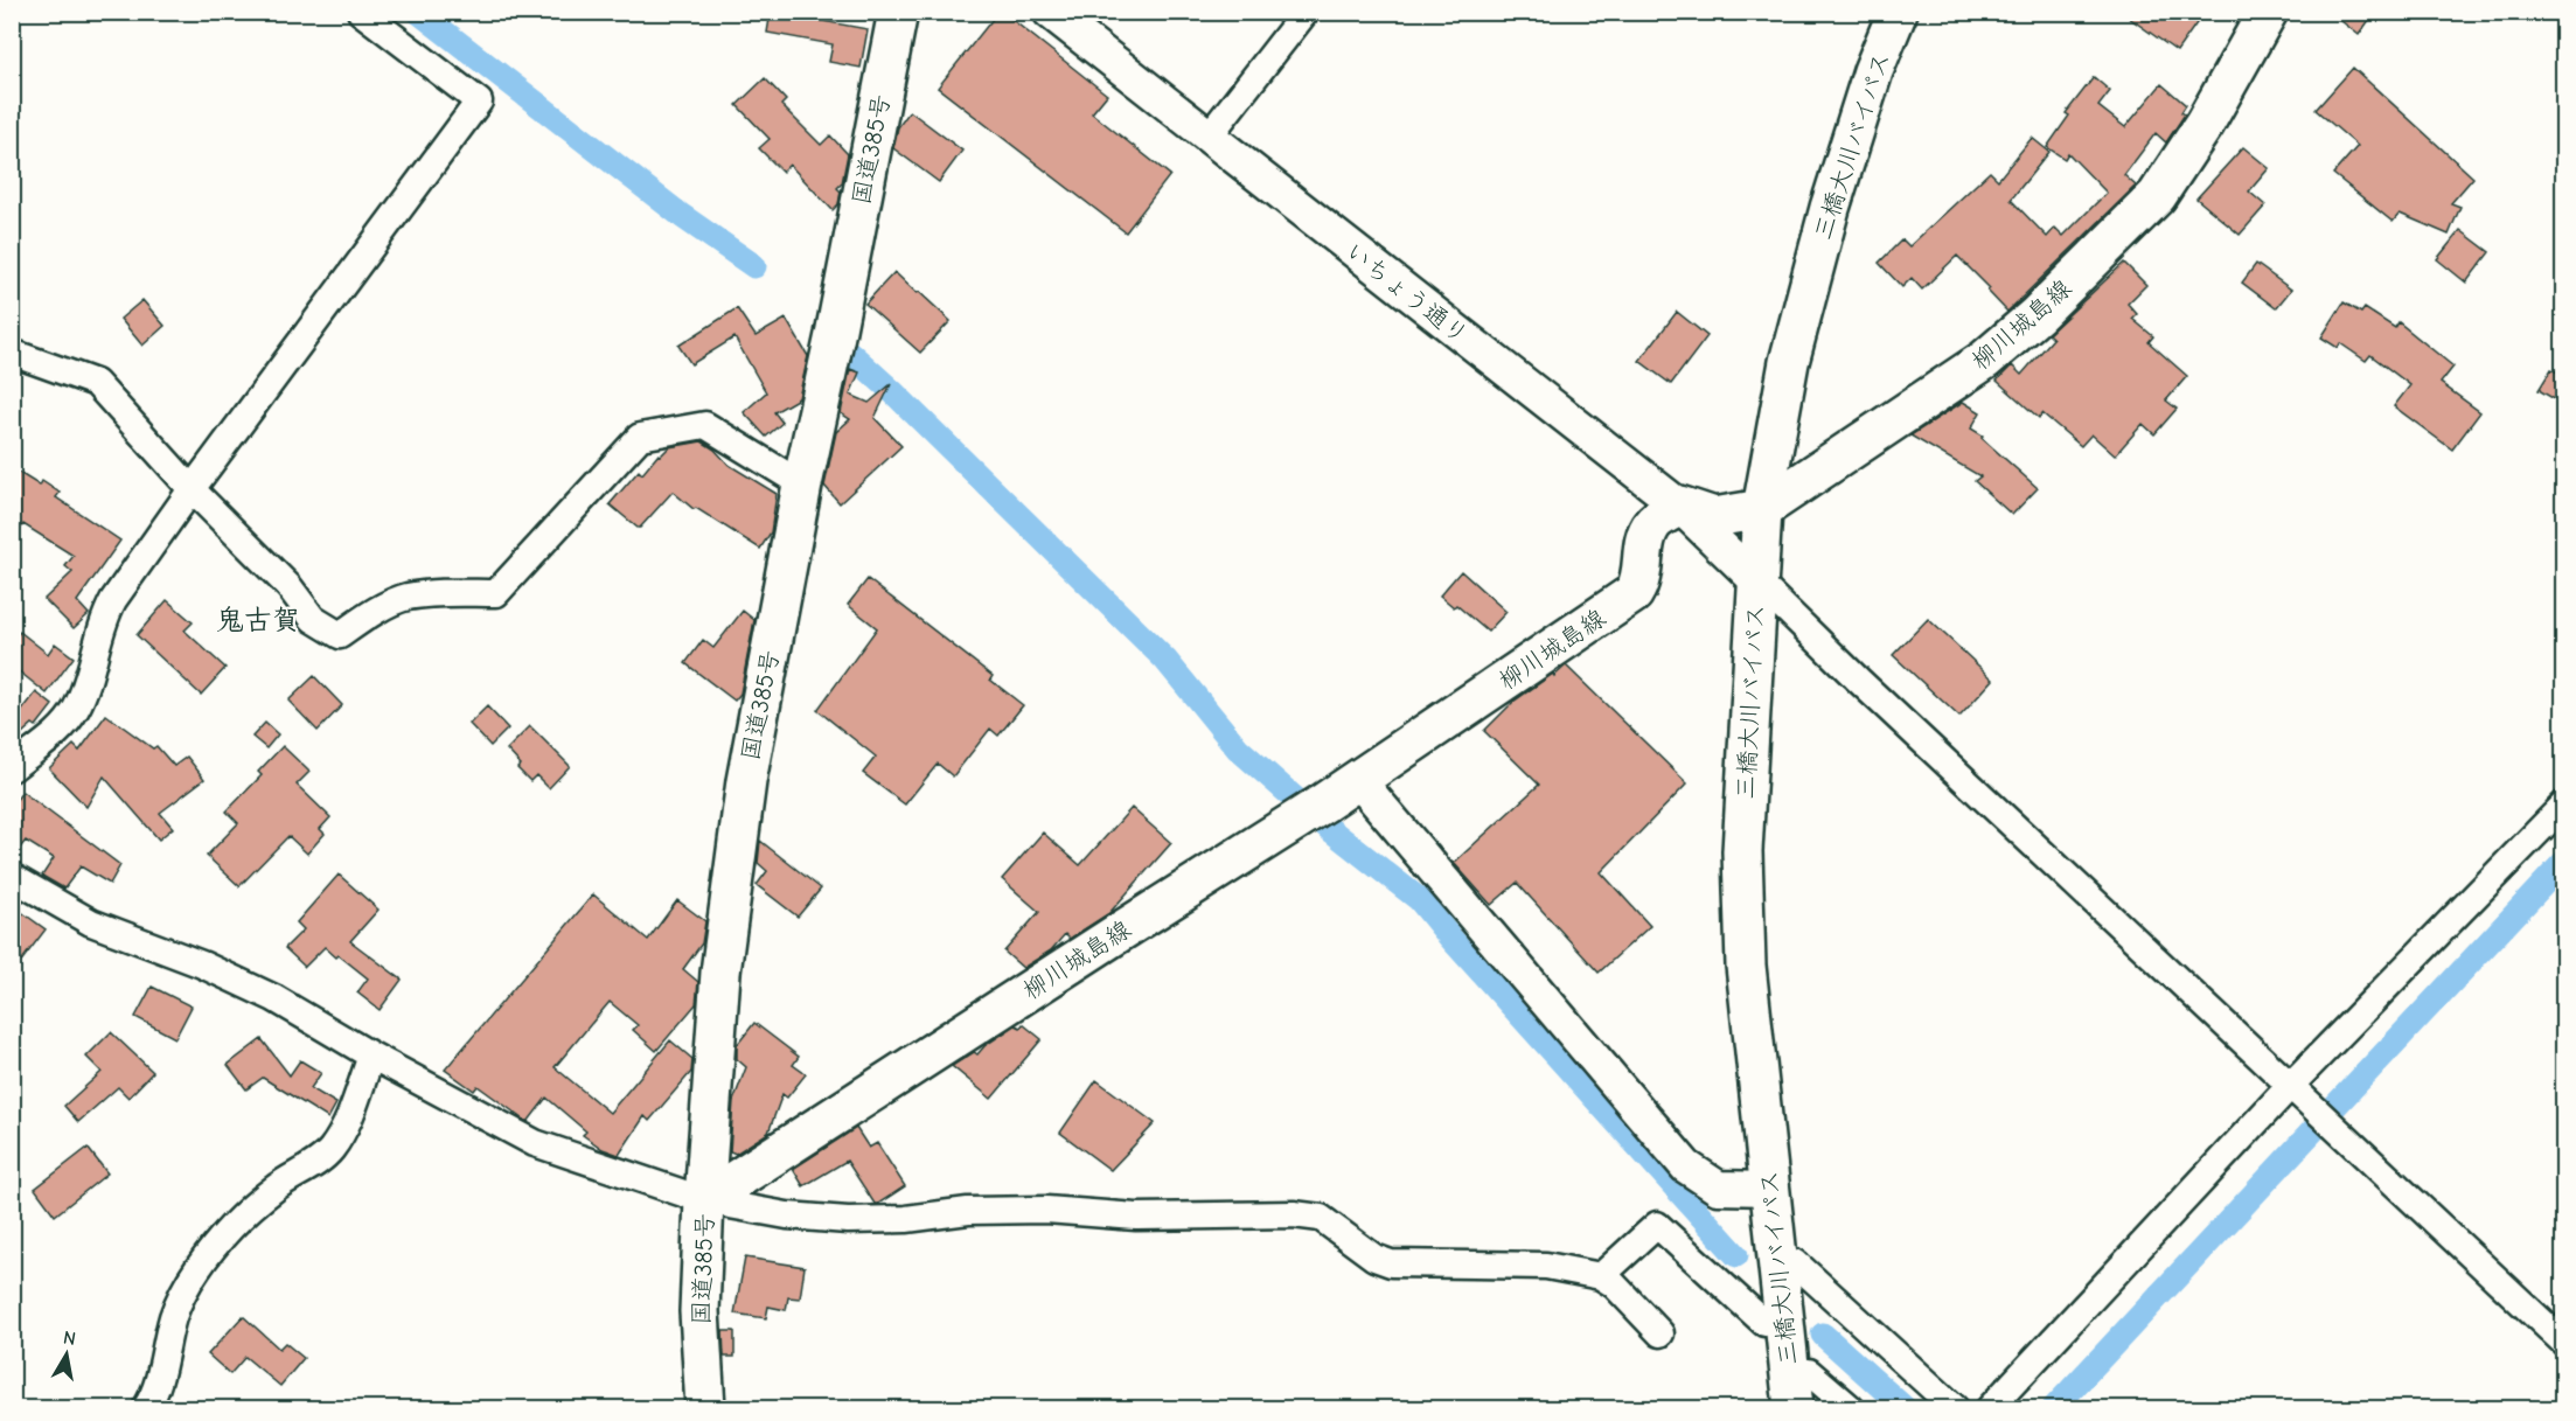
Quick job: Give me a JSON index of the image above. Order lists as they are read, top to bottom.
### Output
{
  "streets": {
    "main road": ["三橋大川バイパス", "国道385号", "柳川城島線"],
    "street": ["いちょう通り"]
  },
  "crossings": [
    ["三橋大川バイパス", "いちょう通り"],
    ["三橋大川バイパス", "柳川城島線"],
    ["国道385号", "柳川城島線"],
    ["いちょう通り", "柳川城島線"]
  ],
  "districts": ["鬼古賀"],
  "north": "top"
}
